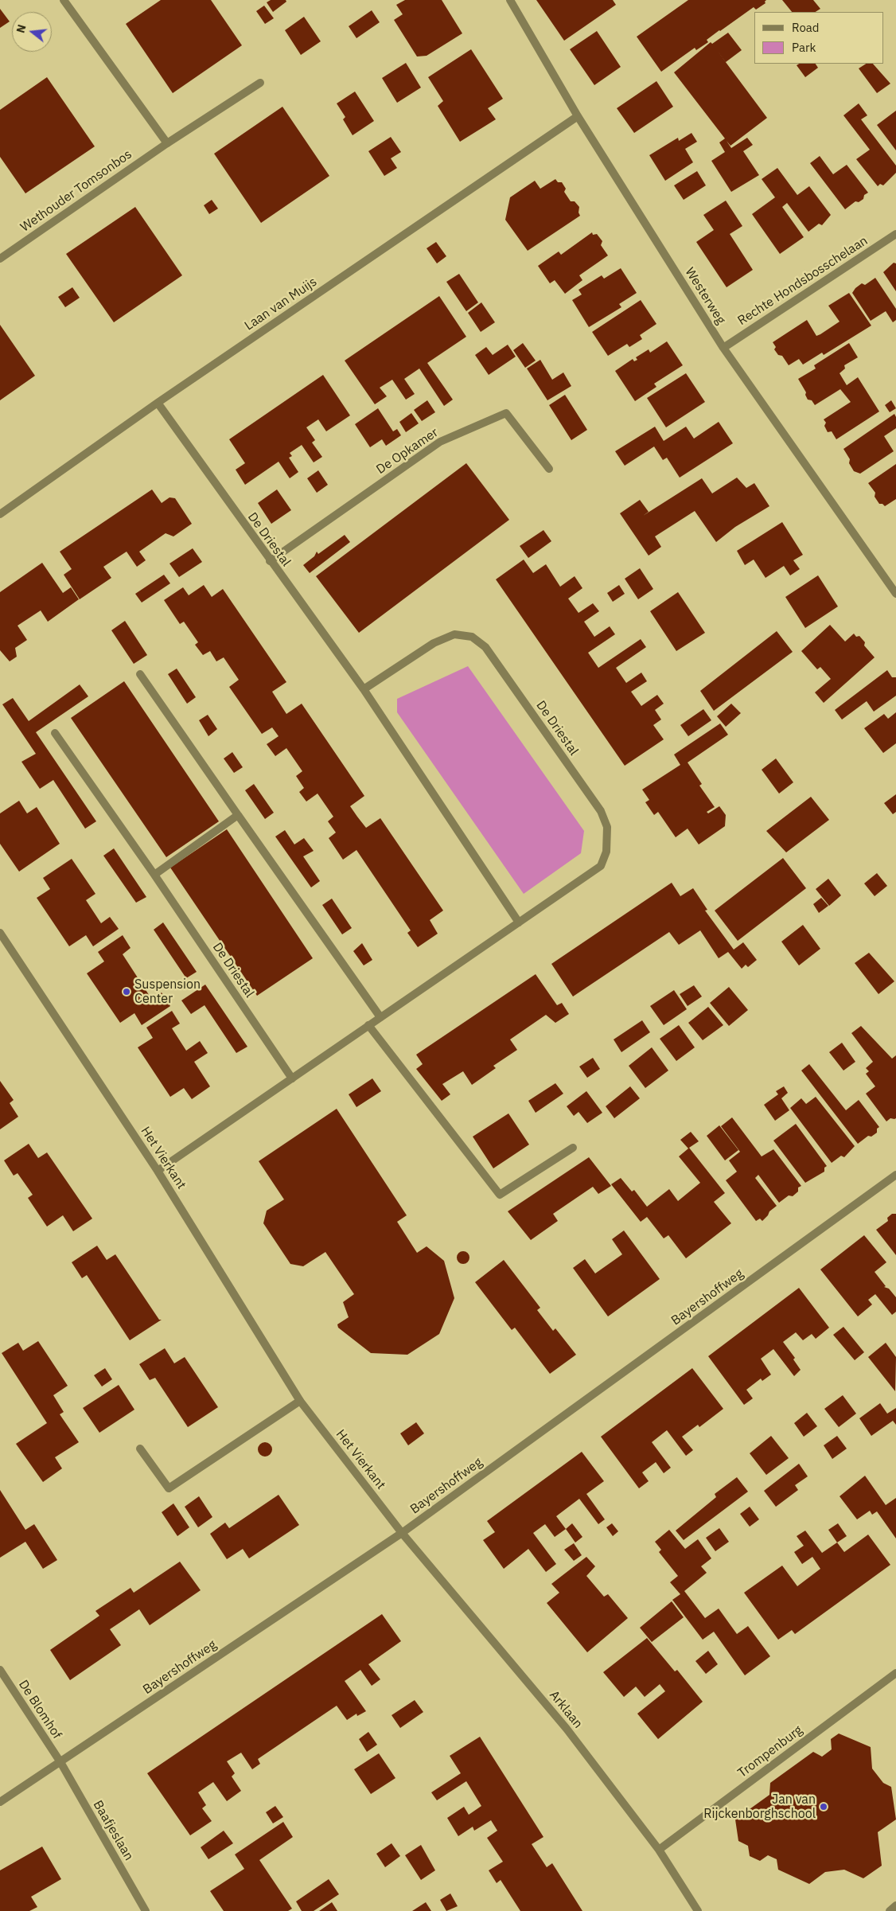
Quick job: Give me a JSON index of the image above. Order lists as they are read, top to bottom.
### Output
{
  "streets": {
    "street": [
      "Wethouder Tomsonbos",
      "Rechte Hondsbosschelaan",
      "Westerweg",
      "Laan van Muijs",
      "De Opkamer",
      "De Driestal",
      "Het Vierkant",
      "Bayershoffweg",
      "De Blomhof",
      "Arklaan",
      "Trompenburg",
      "Baafjeslaan"
    ]
  },
  "crossings": [
    ["Rechte Hondsbosschelaan", "Westerweg"],
    ["Westerweg", "Laan van Muijs"],
    ["Laan van Muijs", "De Driestal"],
    ["De Opkamer", "De Driestal"],
    ["De Driestal", "Het Vierkant"],
    ["Het Vierkant", "Bayershoffweg"],
    ["Het Vierkant", "Arklaan"],
    ["Bayershoffweg", "De Blomhof"],
    ["Bayershoffweg", "Arklaan"],
    ["Bayershoffweg", "Baafjeslaan"],
    ["De Blomhof", "Baafjeslaan"],
    ["Arklaan", "Trompenburg"]
  ],
  "places": ["Suspension Center", "Jan van Rijckenborghschool"],
  "legend": ["Road", "Park"],
  "north": "left"
}
